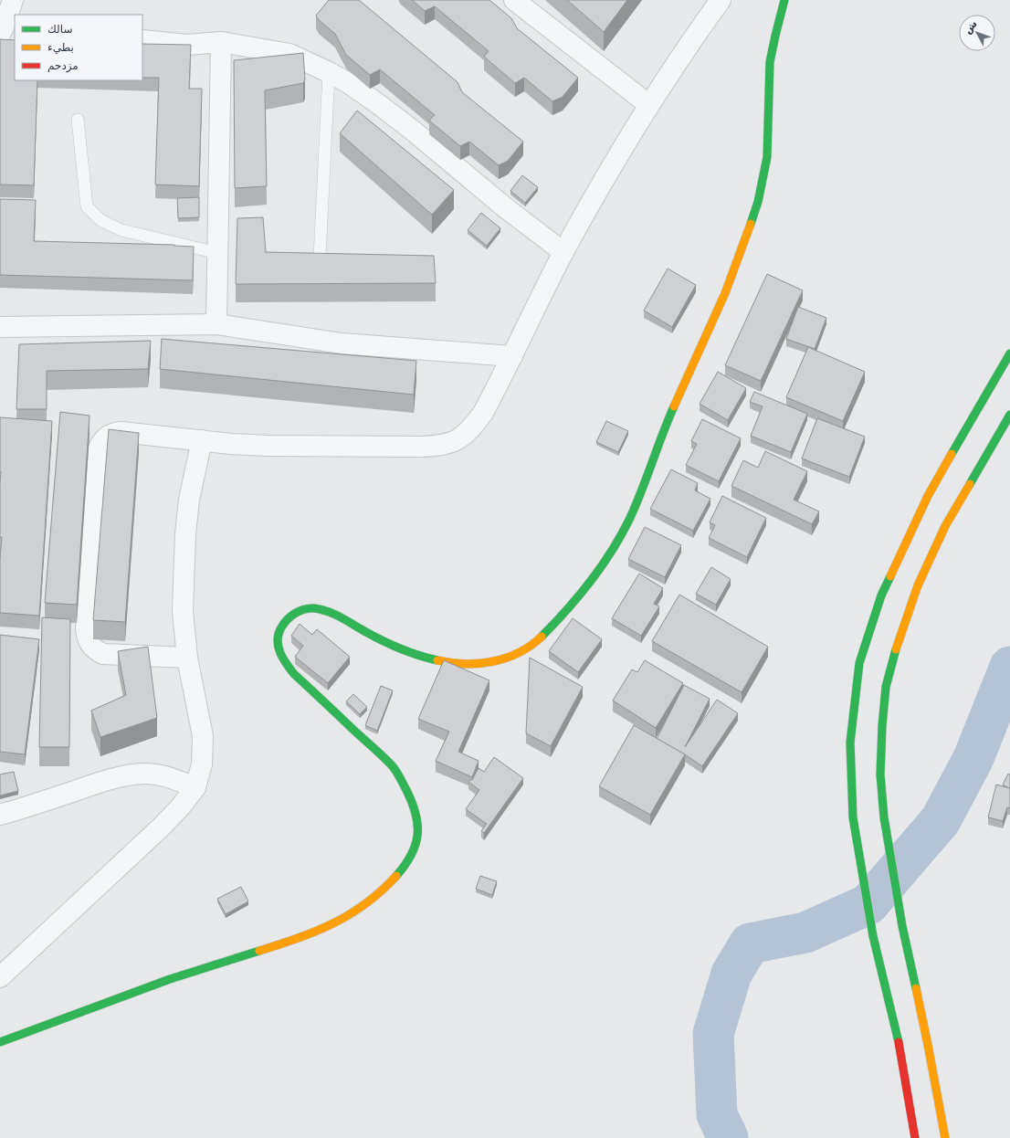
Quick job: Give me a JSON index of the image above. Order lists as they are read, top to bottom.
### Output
{
  "legend": ["سالك", "بطيء", "مزدحم"],
  "north": "top left"
}
